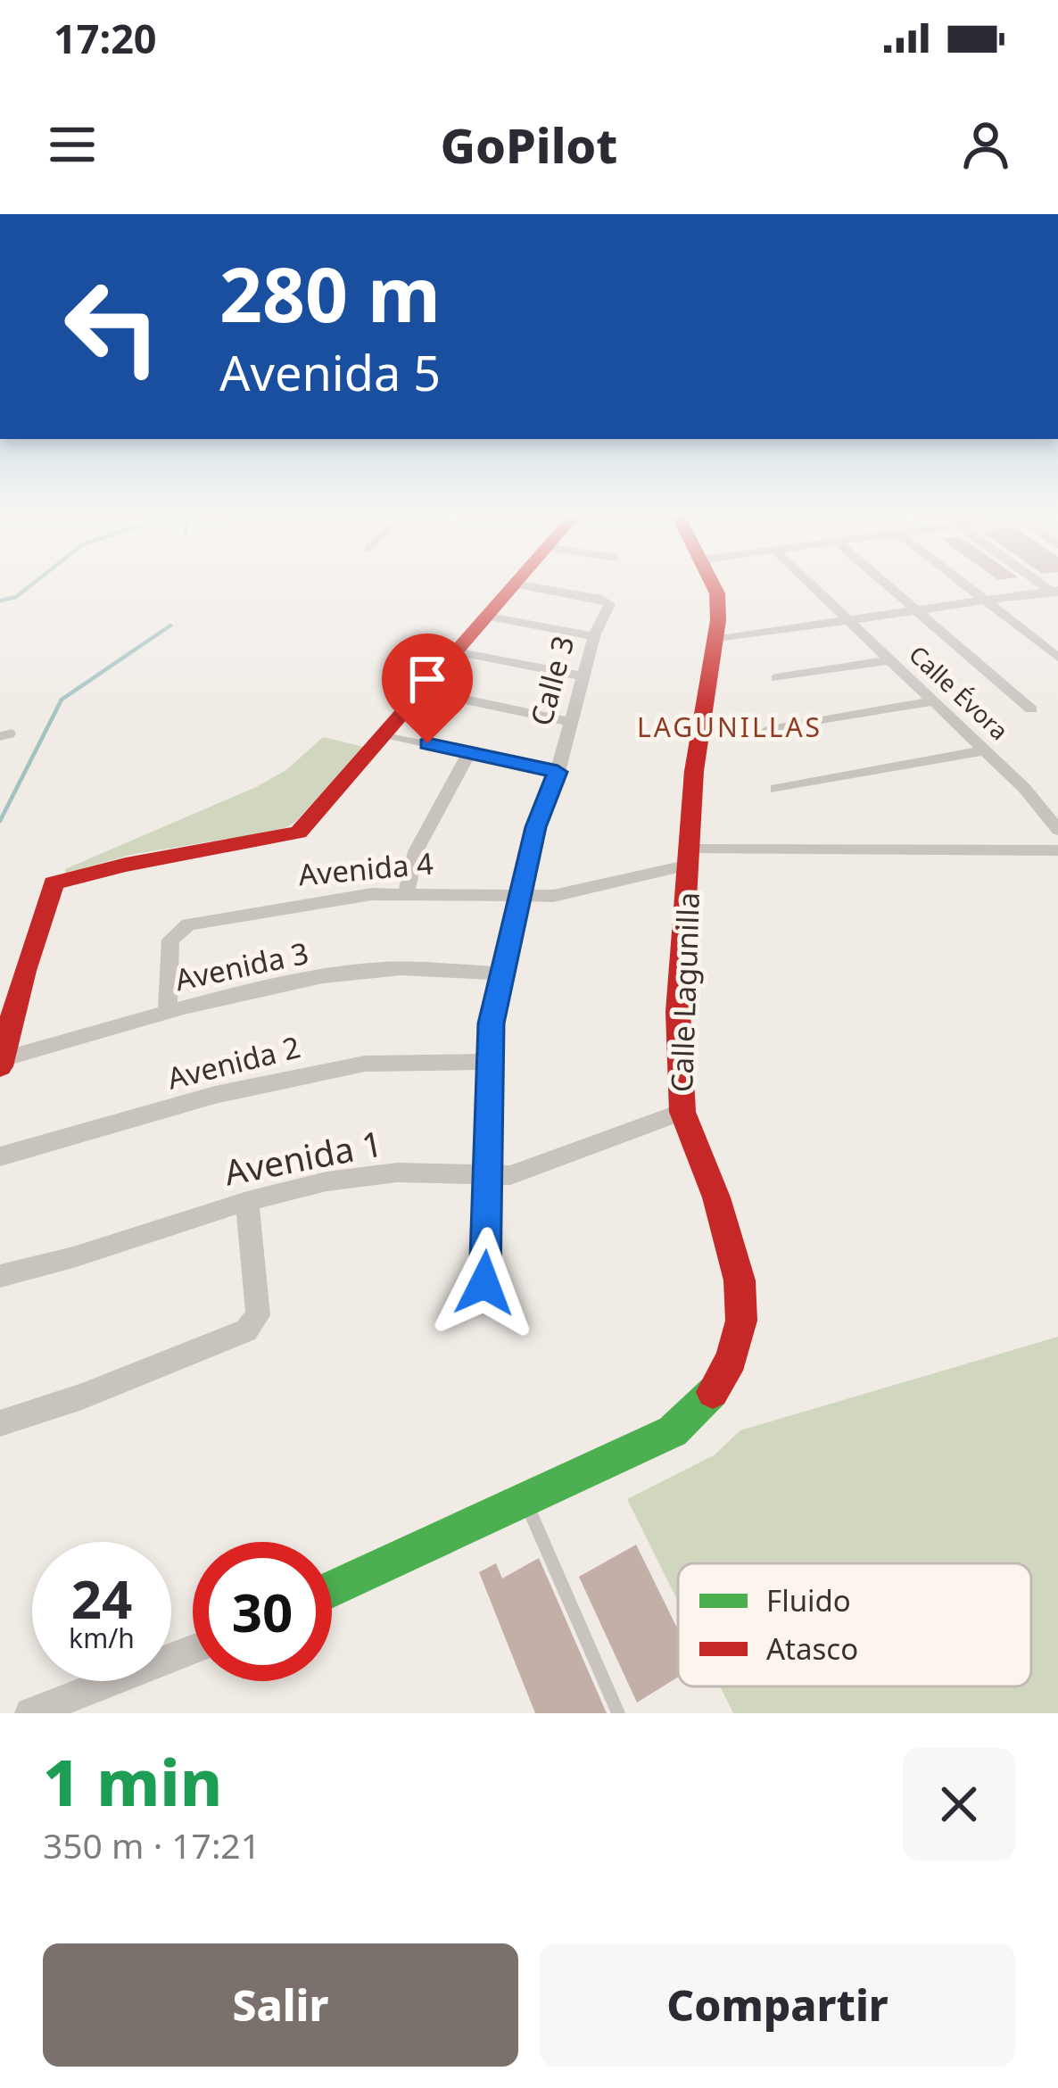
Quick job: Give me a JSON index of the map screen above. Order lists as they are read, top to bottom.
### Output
{
  "streets": {
    "street": [
      "Calle 3",
      "Calle Évora",
      "Avenida 4",
      "Avenida 3",
      "Calle Lagunilla",
      "Avenida 2",
      "Avenida 1"
    ]
  },
  "crossings": [
    ["Calle 3", "Avenida 4"],
    ["Calle 3", "Avenida 3"],
    ["Calle 3", "Avenida 2"],
    ["Calle 3", "Avenida 1"],
    ["Avenida 4", "Avenida 3"],
    ["Avenida 4", "Calle Lagunilla"],
    ["Calle Lagunilla", "Avenida 1"]
  ],
  "districts": ["LAGUNILLAS"],
  "legend": ["Fluido", "Atasco"],
  "page": {
    "status": "17:20",
    "header": "GoPilot",
    "turn": ["280 m", "Avenida 5"],
    "speed": "24 km/h",
    "limit": "30",
    "heading": ["1 min", "350 m · 17:21"],
    "buttons": ["Salir", "Compartir"]
  }
}
